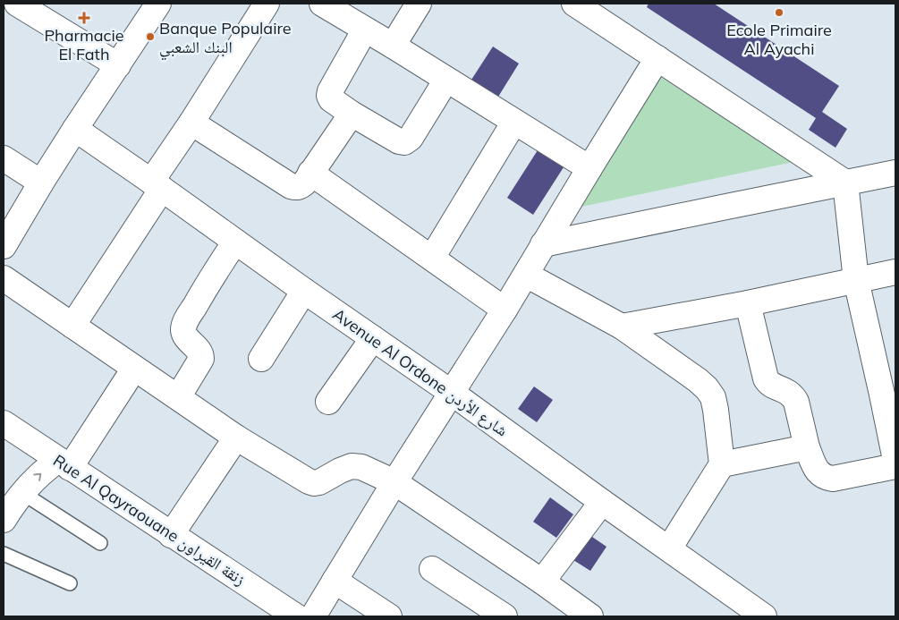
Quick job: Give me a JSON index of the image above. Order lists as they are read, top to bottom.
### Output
{
  "streets": {
    "street": ["Avenue Al Ordone شارع الأردن", "Rue Al Qayraouane زنقة القيراون"]
  },
  "places": {
    "other": ["Ecole Primaire Al Ayachi", "Banque Populaire البنك الشعبي"],
    "health": ["Pharmacie El Fath"]
  }
}
